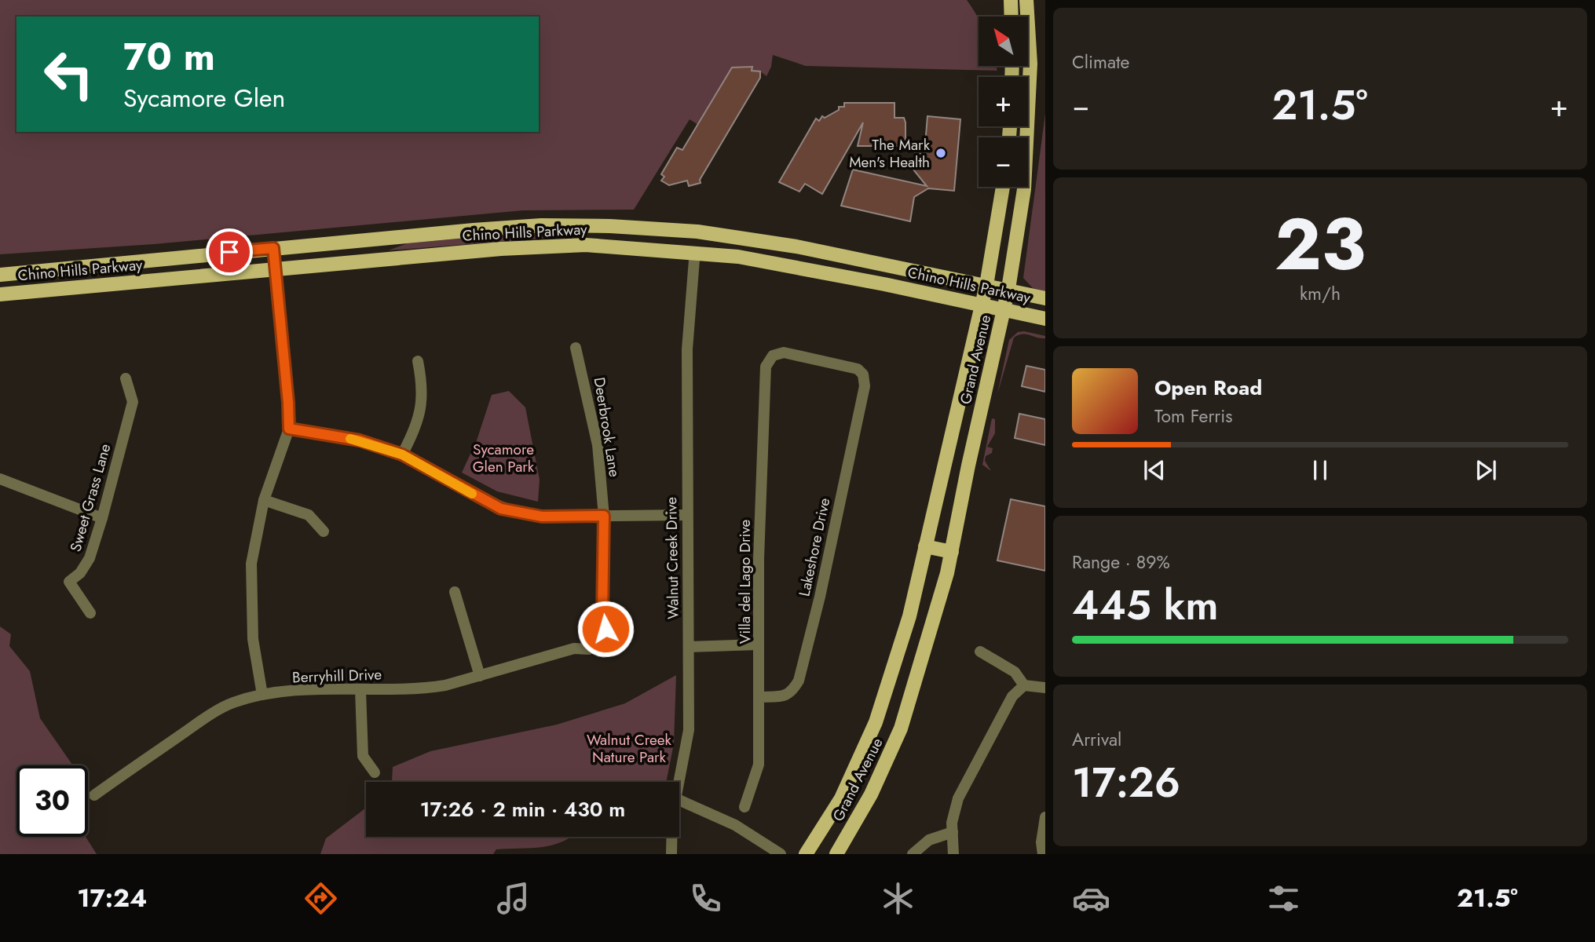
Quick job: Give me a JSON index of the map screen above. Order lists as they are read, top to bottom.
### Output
{
  "streets": {
    "main road": ["Chino Hills Parkway", "Grand Avenue"],
    "street": [
      "Deerbrook Lane",
      "Sweet Grass Lane",
      "Lakeshore Drive",
      "Walnut Creek Drive",
      "Villa del Lago Drive",
      "Berryhill Drive"
    ]
  },
  "crossings": [
    ["Chino Hills Parkway", "Grand Avenue"],
    ["Deerbrook Lane", "Berryhill Drive"],
    ["Lakeshore Drive", "Villa del Lago Drive"]
  ],
  "parks": ["Sycamore Glen Park", "Walnut Creek Nature Park"],
  "places": ["The Mark Men's Health"],
  "north": "top left",
  "page": {
    "tile": [
      "Climate",
      ["23", "km/h"],
      ["Range · 89%", "445 km"],
      ["Arrival", "17:26"]
    ],
    "map_buttons": ["+", "−"],
    "turn": ["70 m", "Sycamore Glen"],
    "heat": ["−", "21.5°", "+"],
    "song": ["Open Road", "Tom Ferris"],
    "limit": "30",
    "trip": "17:26 · 2 min · 430 m",
    "tabs": ["17:24", "21.5°"]
  }
}
